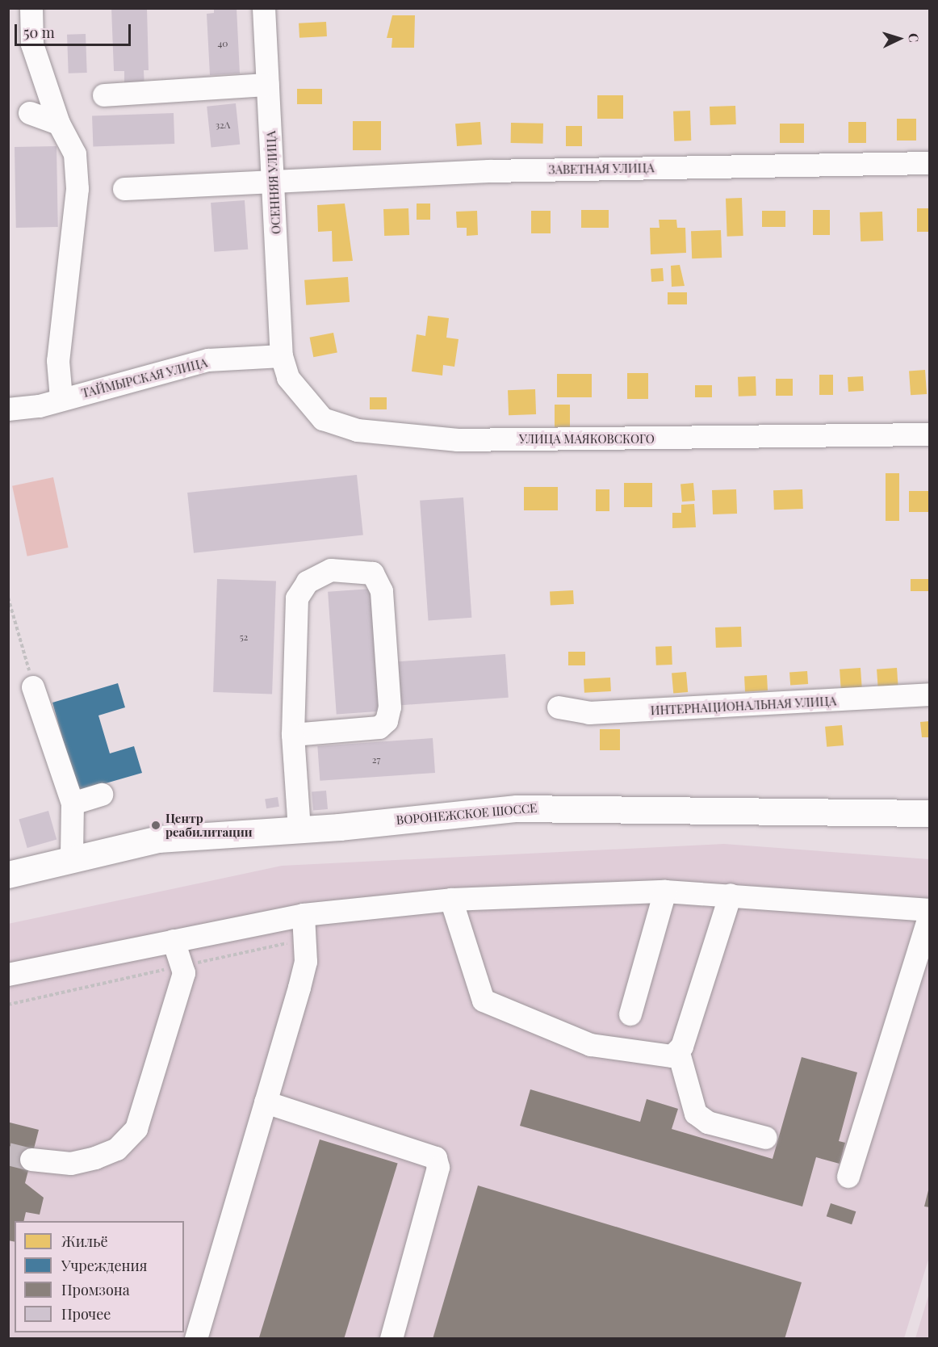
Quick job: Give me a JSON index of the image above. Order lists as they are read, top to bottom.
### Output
{
  "streets": {
    "main road": ["ВОРОНЕЖСКОЕ ШОССЕ"],
    "street": [
      "ЗАВЕТНАЯ УЛИЦА",
      "ОСЕННЯЯ УЛИЦА",
      "ТАЙМЫРСКАЯ УЛИЦА",
      "УЛИЦА МАЯКОВСКОГО",
      "ИНТЕРНАЦИОНАЛЬНАЯ УЛИЦА"
    ]
  },
  "crossings": [
    ["ЗАВЕТНАЯ УЛИЦА", "ОСЕННЯЯ УЛИЦА"],
    ["ОСЕННЯЯ УЛИЦА", "ТАЙМЫРСКАЯ УЛИЦА"],
    ["ОСЕННЯЯ УЛИЦА", "УЛИЦА МАЯКОВСКОГО"],
    ["ТАЙМЫРСКАЯ УЛИЦА", "УЛИЦА МАЯКОВСКОГО"]
  ],
  "places": ["Центр реабилитации"],
  "house_numbers": [
    "40",
    "32А",
    "52",
    "27"
  ],
  "legend": [
    "Жильё",
    "Учреждения",
    "Промзона",
    "Прочее"
  ],
  "scale_bar": "50 m",
  "north": "right"
}
